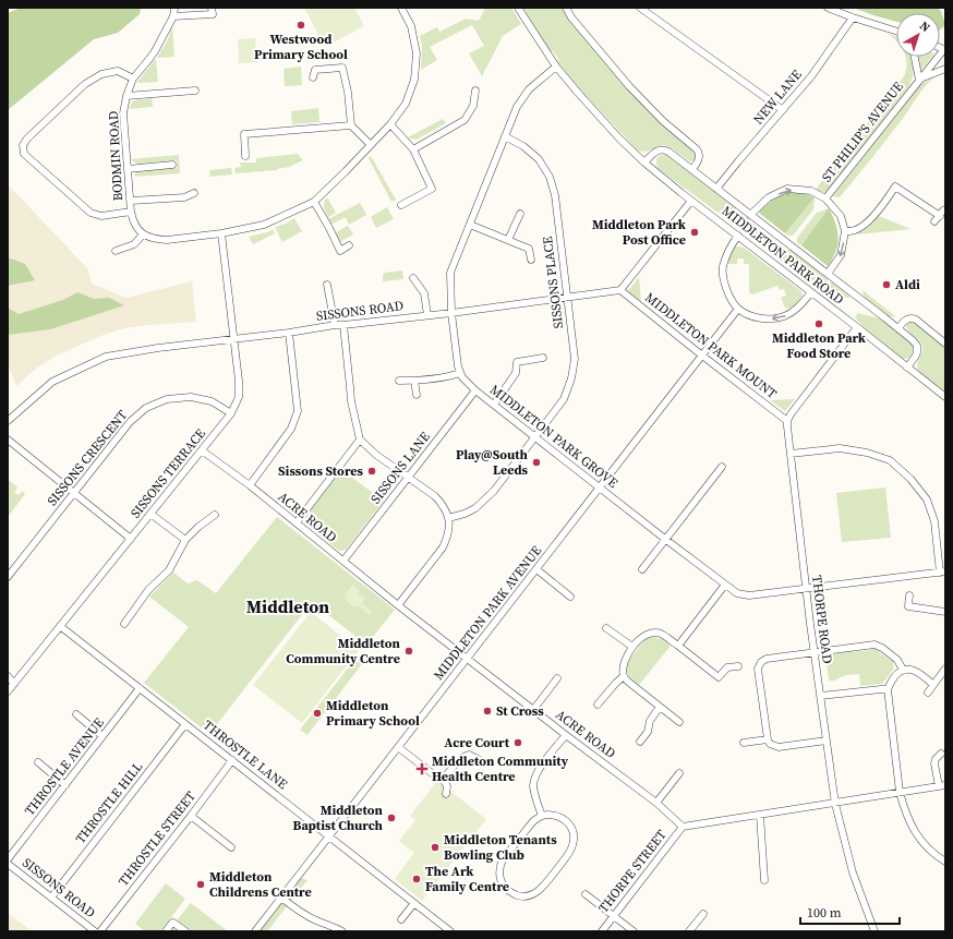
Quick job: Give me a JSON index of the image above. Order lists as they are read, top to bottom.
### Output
{
  "streets": {
    "street": [
      "NEW LANE",
      "ST PHILIP'S AVENUE",
      "BODMIN ROAD",
      "MIDDLETON PARK ROAD",
      "SISSONS PLACE",
      "SISSONS ROAD",
      "MIDDLETON PARK MOUNT",
      "MIDDLETON PARK GROVE",
      "SISSONS CRESCENT",
      "SISSONS LANE",
      "SISSONS TERRACE",
      "ACRE ROAD",
      "MIDDLETON PARK AVENUE",
      "THORPE ROAD",
      "THROSTLE LANE",
      "THROSTLE AVENUE",
      "THROSTLE HILL",
      "THROSTLE STREET",
      "THORPE STREET"
    ]
  },
  "crossings": [
    ["NEW LANE", "MIDDLETON PARK ROAD"],
    ["MIDDLETON PARK ROAD", "MIDDLETON PARK GROVE"],
    ["SISSONS PLACE", "SISSONS ROAD"],
    ["SISSONS PLACE", "MIDDLETON PARK GROVE"],
    ["SISSONS ROAD", "MIDDLETON PARK MOUNT"],
    ["SISSONS ROAD", "MIDDLETON PARK GROVE"],
    ["SISSONS ROAD", "SISSONS TERRACE"],
    ["SISSONS ROAD", "THROSTLE HILL"],
    ["MIDDLETON PARK MOUNT", "MIDDLETON PARK AVENUE"],
    ["MIDDLETON PARK MOUNT", "THORPE ROAD"],
    ["MIDDLETON PARK GROVE", "SISSONS LANE"],
    ["MIDDLETON PARK GROVE", "MIDDLETON PARK AVENUE"],
    ["MIDDLETON PARK GROVE", "THORPE ROAD"],
    ["SISSONS CRESCENT", "SISSONS TERRACE"],
    ["SISSONS LANE", "ACRE ROAD"],
    ["SISSONS TERRACE", "ACRE ROAD"],
    ["SISSONS TERRACE", "THROSTLE LANE"],
    ["ACRE ROAD", "MIDDLETON PARK AVENUE"],
    ["ACRE ROAD", "THORPE STREET"],
    ["MIDDLETON PARK AVENUE", "THROSTLE LANE"],
    ["THROSTLE LANE", "THROSTLE AVENUE"],
    ["THROSTLE LANE", "THROSTLE HILL"],
    ["THROSTLE LANE", "THROSTLE STREET"]
  ],
  "districts": ["Middleton"],
  "places": {
    "other": [
      "Westwood Primary School",
      "Middleton Park Post Office",
      "Aldi",
      "Middleton Park Food Store",
      "Play@South Leeds",
      "Sissons Stores",
      "Middleton Community Centre",
      "St Cross",
      "Middleton Primary School",
      "Acre Court",
      "Middleton Baptist Church",
      "Middleton Tenants Bowling Club",
      "The Ark Family Centre",
      "Middleton Childrens Centre"
    ],
    "health": ["Middleton Community Health Centre"]
  },
  "scale_bar": "100 m",
  "north": "top right"
}
